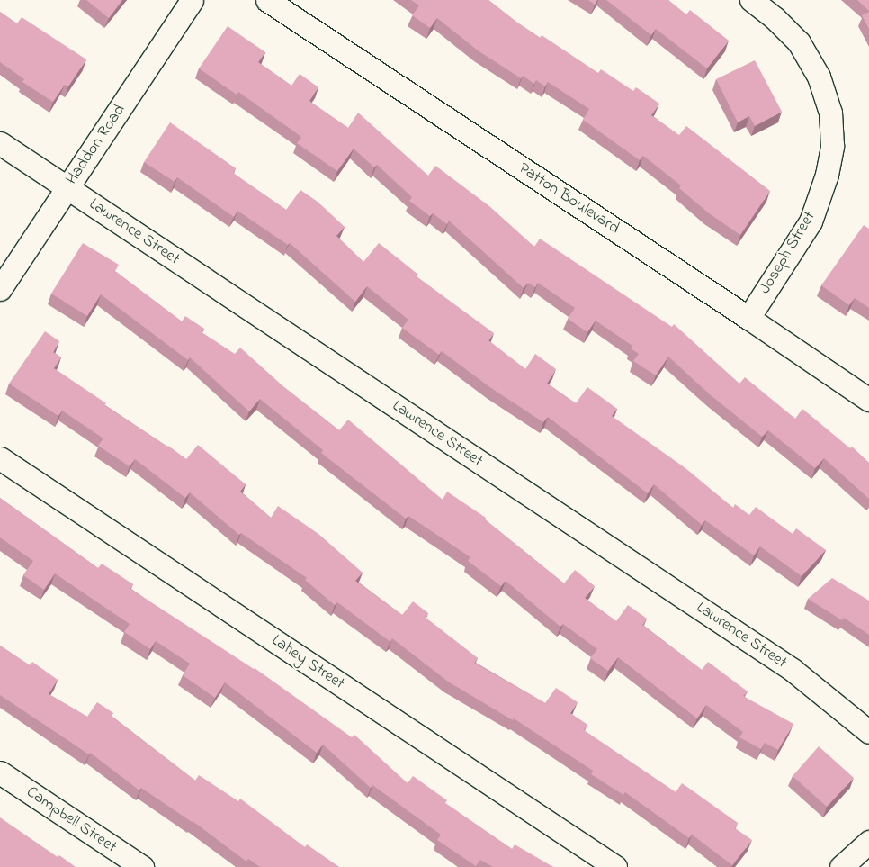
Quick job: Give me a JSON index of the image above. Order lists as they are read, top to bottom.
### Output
{
  "streets": {
    "street": [
      "Haddon Road",
      "Patton Boulevard",
      "Lawrence Street",
      "Joseph Street",
      "Lahey Street",
      "Campbell Street"
    ]
  },
  "crossings": [
    ["Haddon Road", "Lawrence Street"],
    ["Patton Boulevard", "Joseph Street"]
  ]
}
